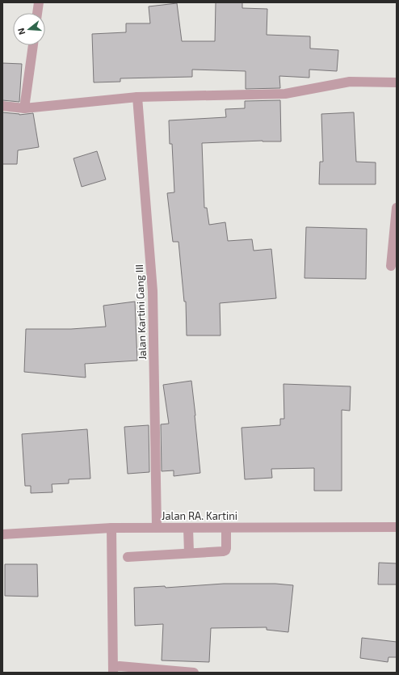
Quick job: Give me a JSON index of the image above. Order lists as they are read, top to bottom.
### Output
{
  "streets": {
    "street": ["Jalan Kartini Gang III", "Jalan RA. Kartini"]
  },
  "crossings": [
    ["Jalan Kartini Gang III", "Jalan RA. Kartini"]
  ],
  "north": "left"
}
